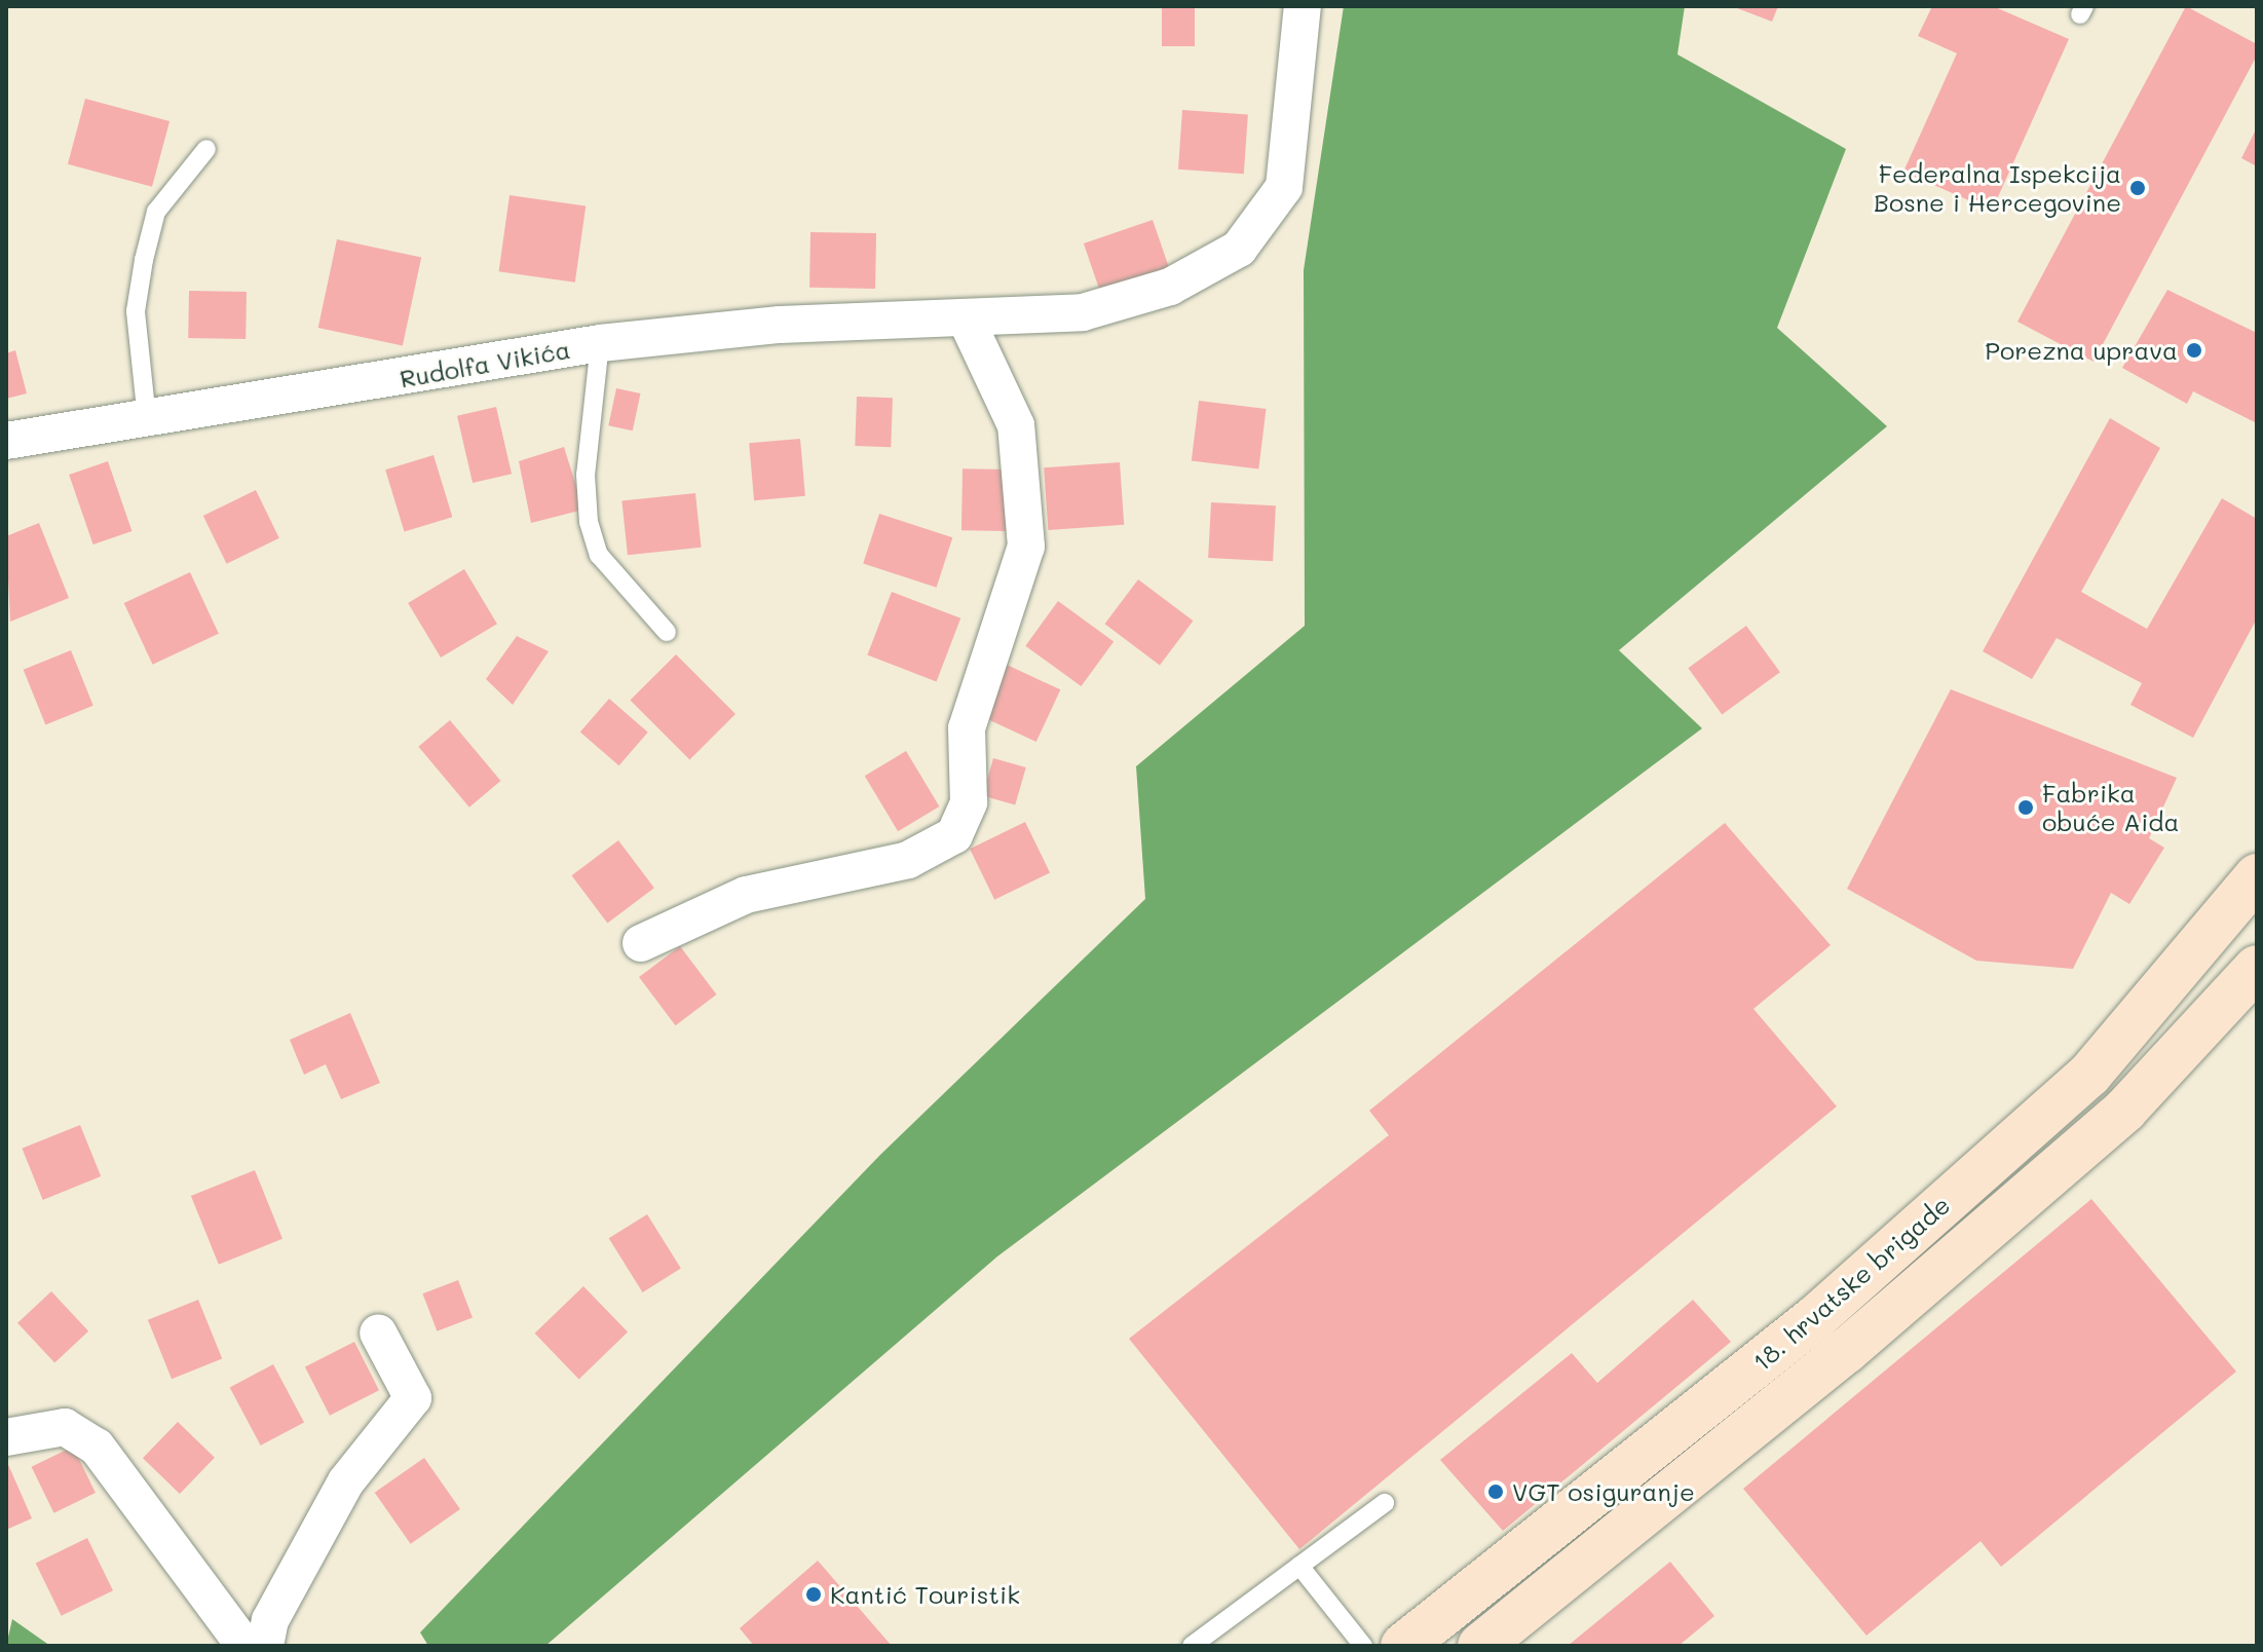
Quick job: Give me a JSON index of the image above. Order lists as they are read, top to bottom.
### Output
{
  "streets": {
    "main road": ["18. hrvatske brigade"],
    "street": ["Rudolfa Vikića"]
  },
  "places": [
    "Federalna Ispekcija Bosne i Hercegovine",
    "Porezna uprava",
    "Fabrika obuće Aida",
    "VGT osiguranje",
    "Kantić Touristik"
  ]
}
